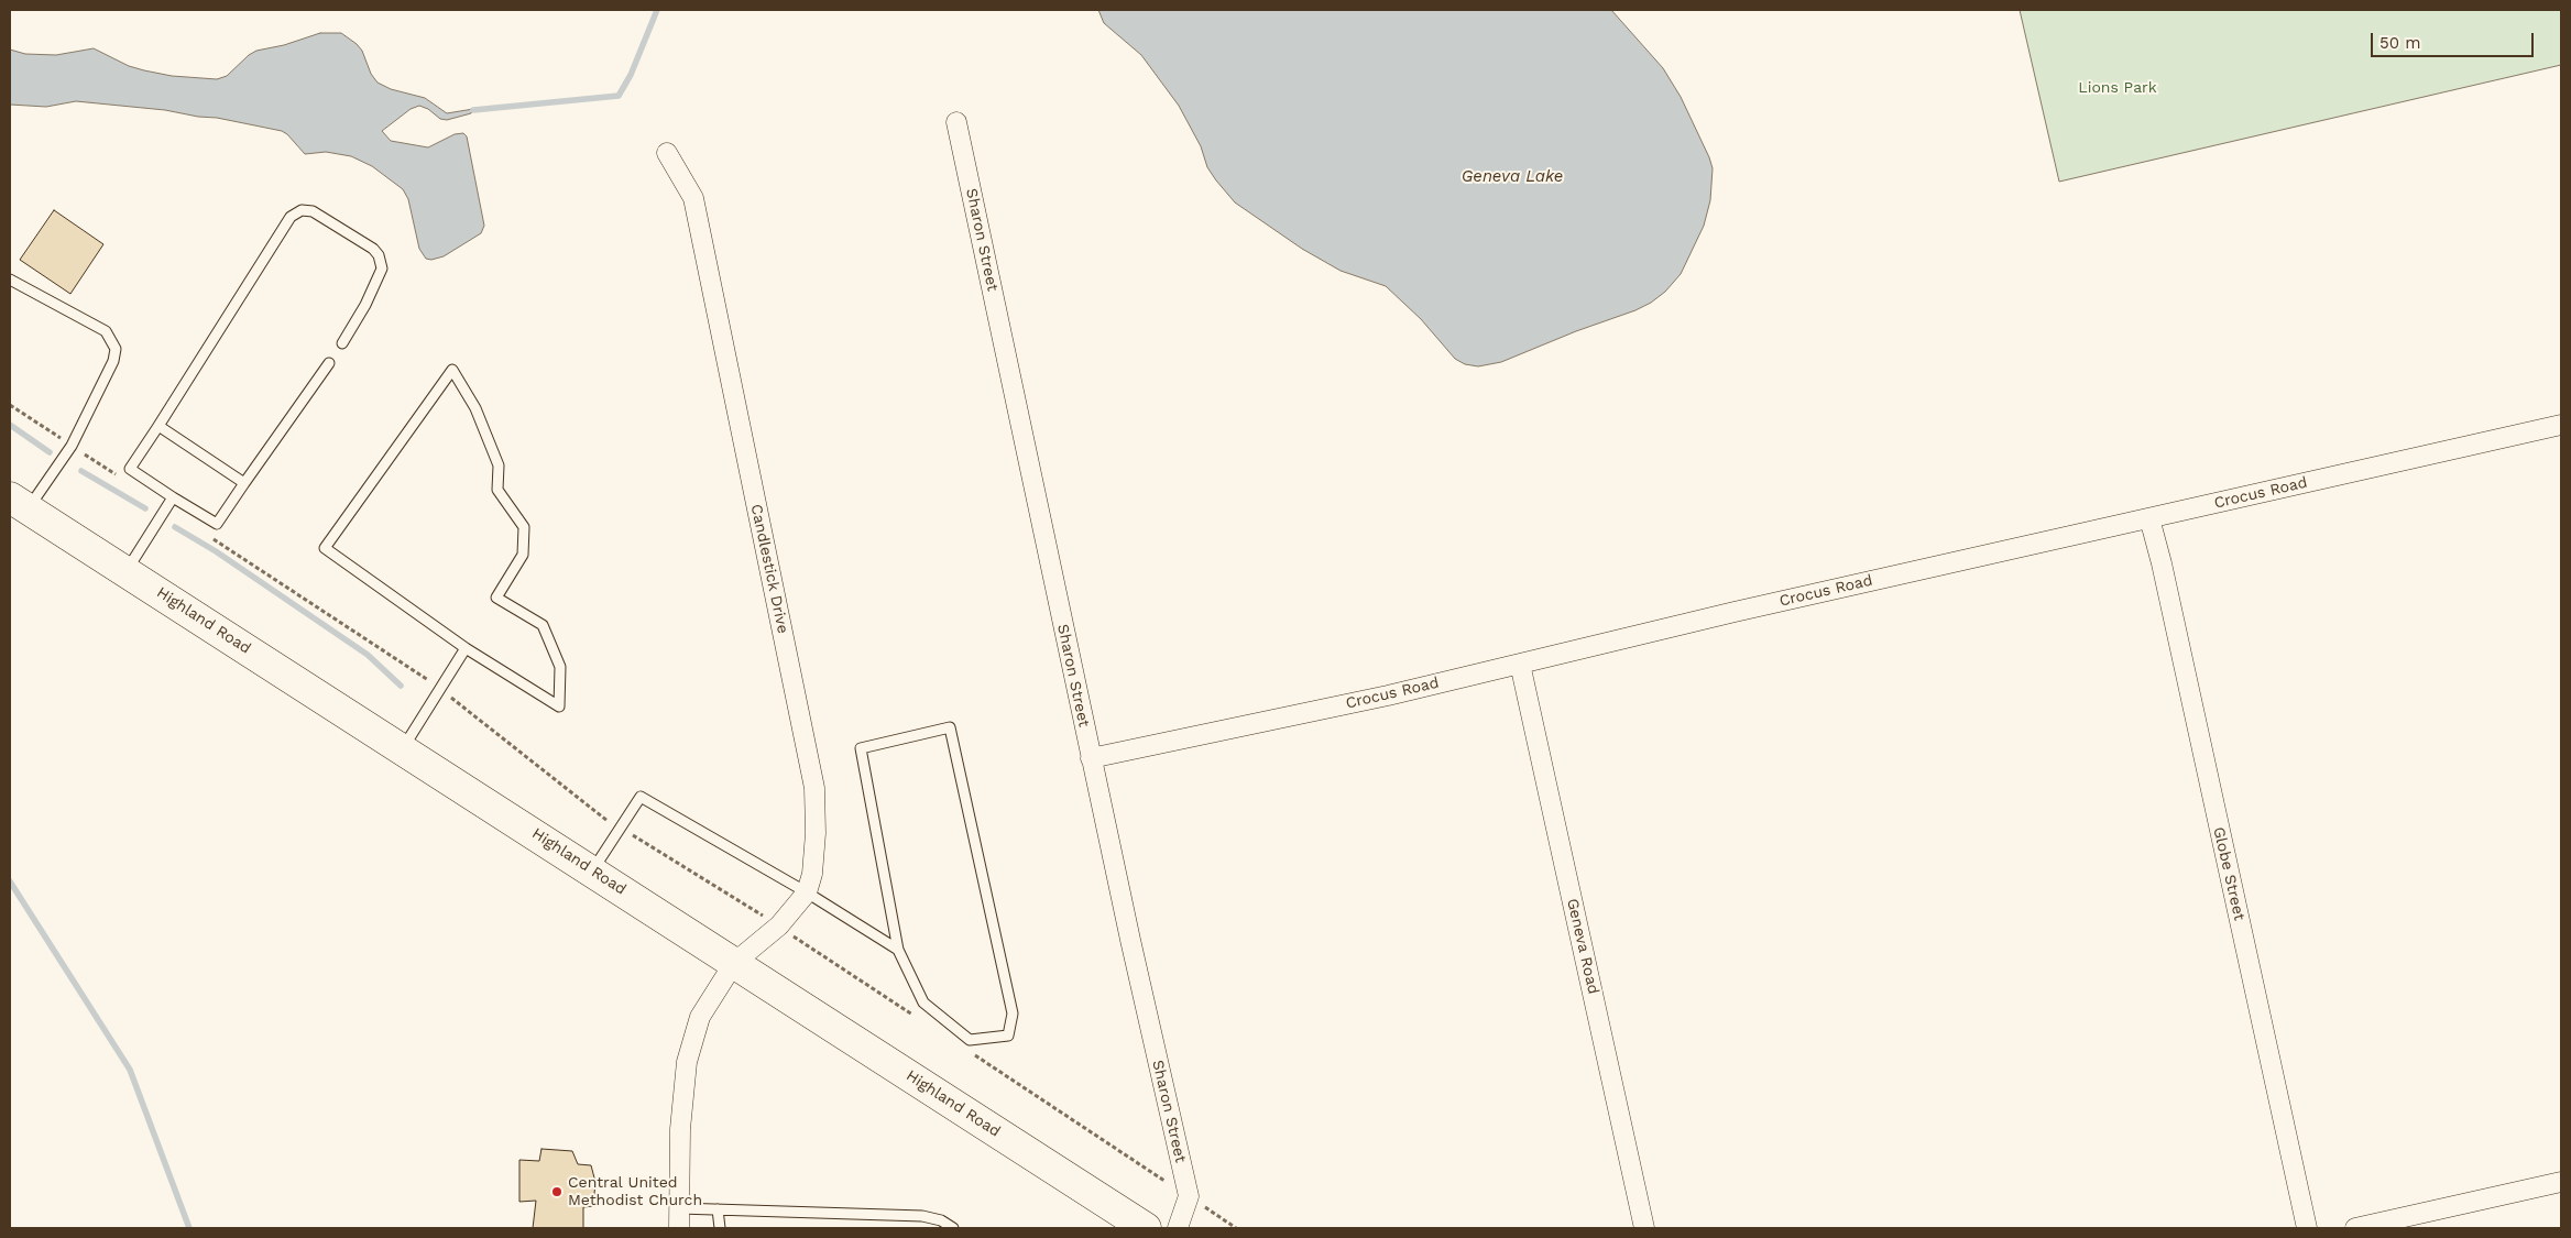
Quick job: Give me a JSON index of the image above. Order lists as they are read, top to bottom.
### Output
{
  "streets": {
    "highway": ["Highland Road"],
    "street": [
      "Sharon Street",
      "Crocus Road",
      "Candlestick Drive",
      "Globe Street",
      "Geneva Road"
    ]
  },
  "crossings": [
    ["Sharon Street", "Crocus Road"],
    ["Crocus Road", "Globe Street"],
    ["Crocus Road", "Geneva Road"],
    ["Candlestick Drive", "Highland Road"]
  ],
  "water": ["Geneva Lake"],
  "parks": ["Lions Park"],
  "places": ["Central United Methodist Church"],
  "scale_bar": "50 m"
}
